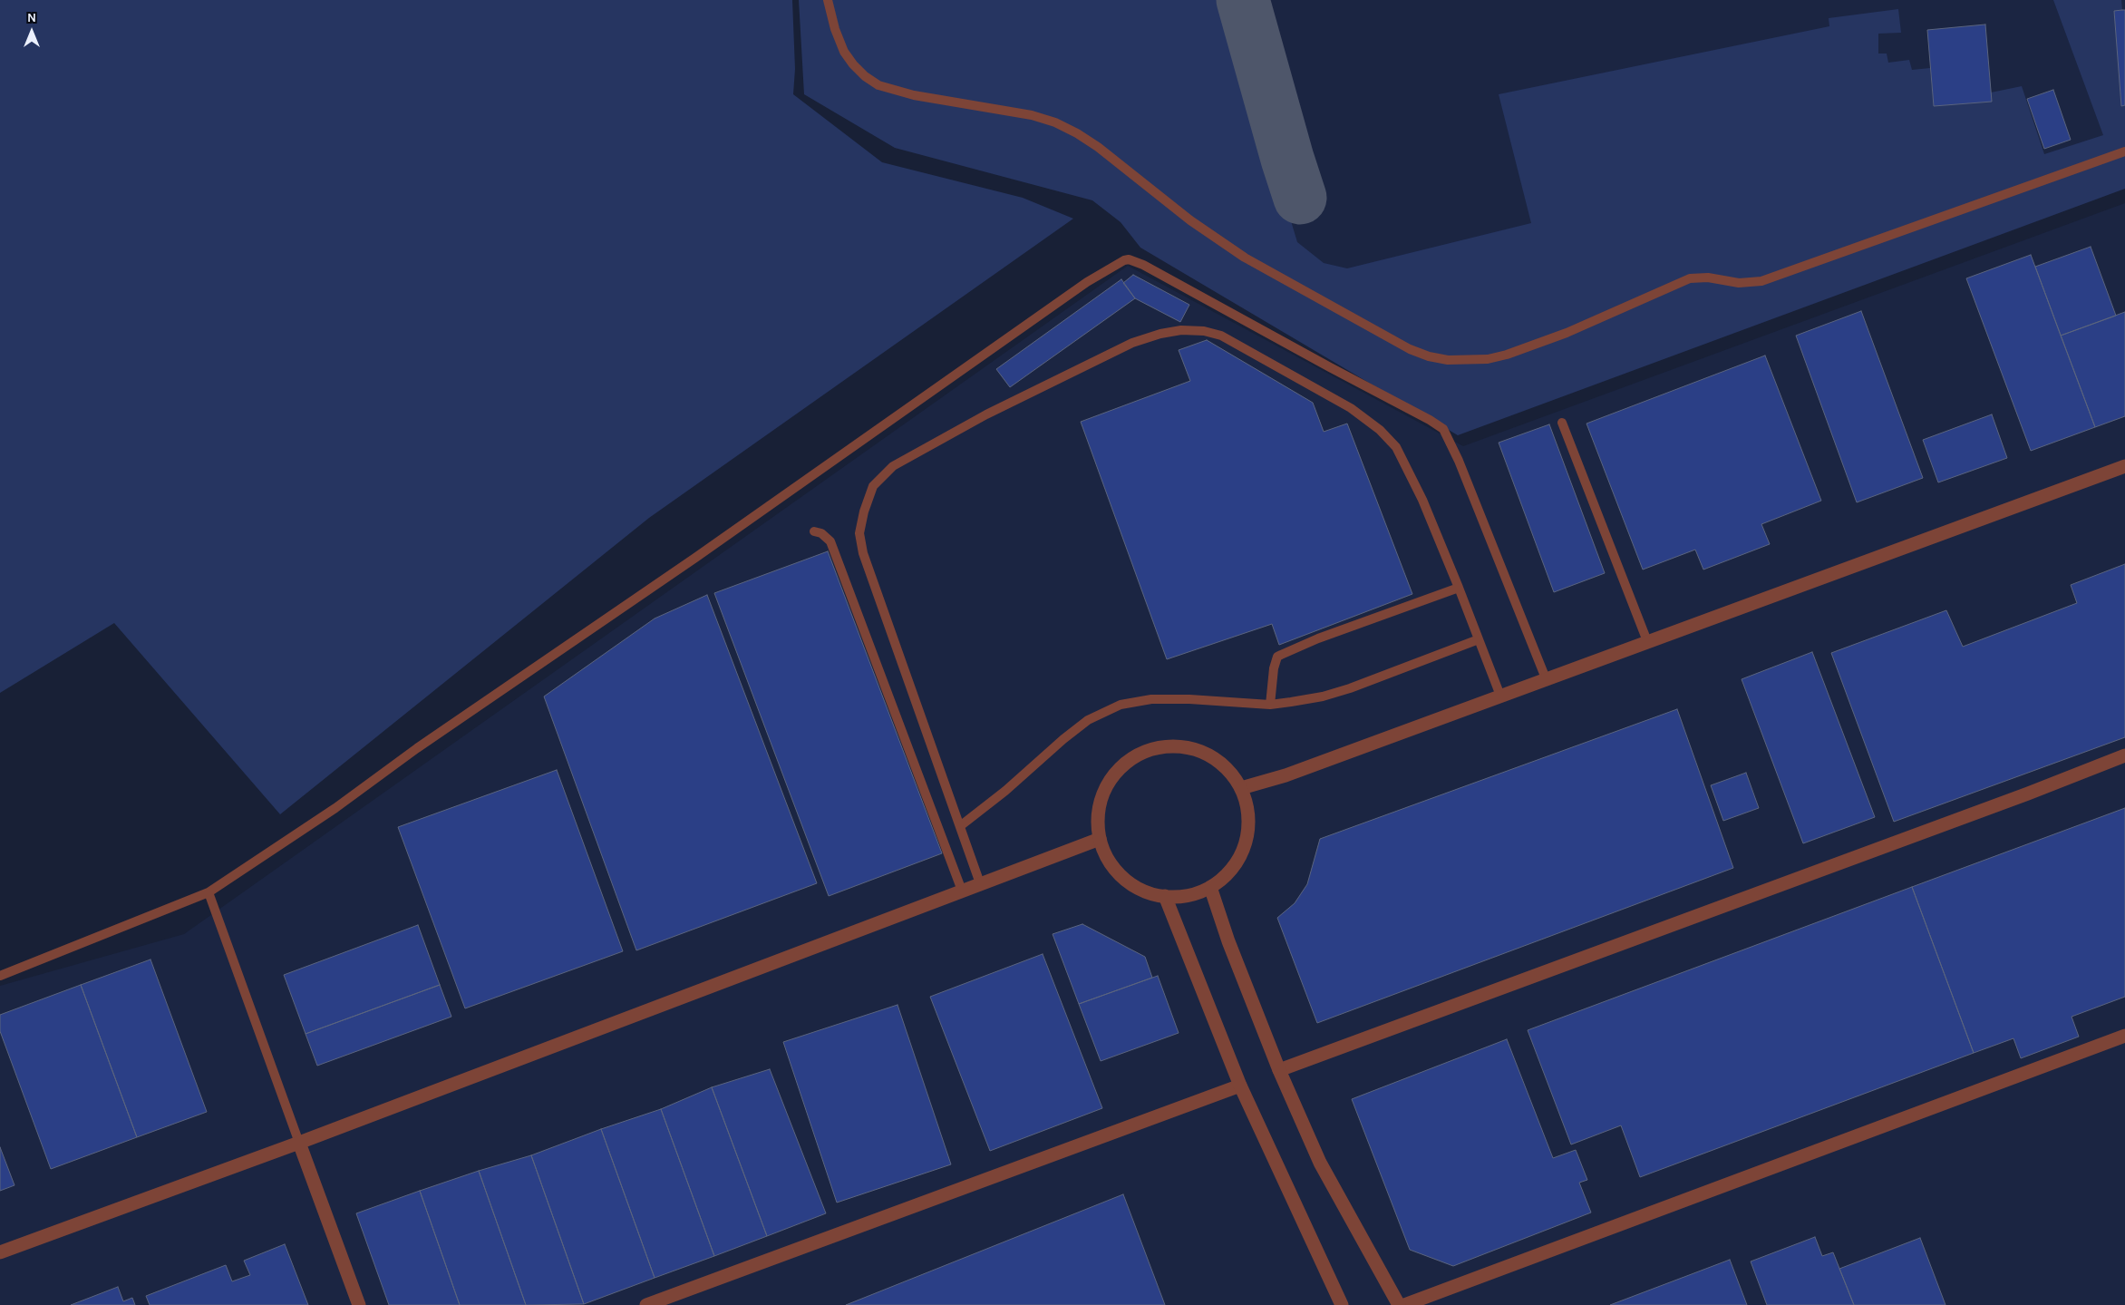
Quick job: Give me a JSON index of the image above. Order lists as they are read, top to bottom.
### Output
{
  "north": "top"
}
